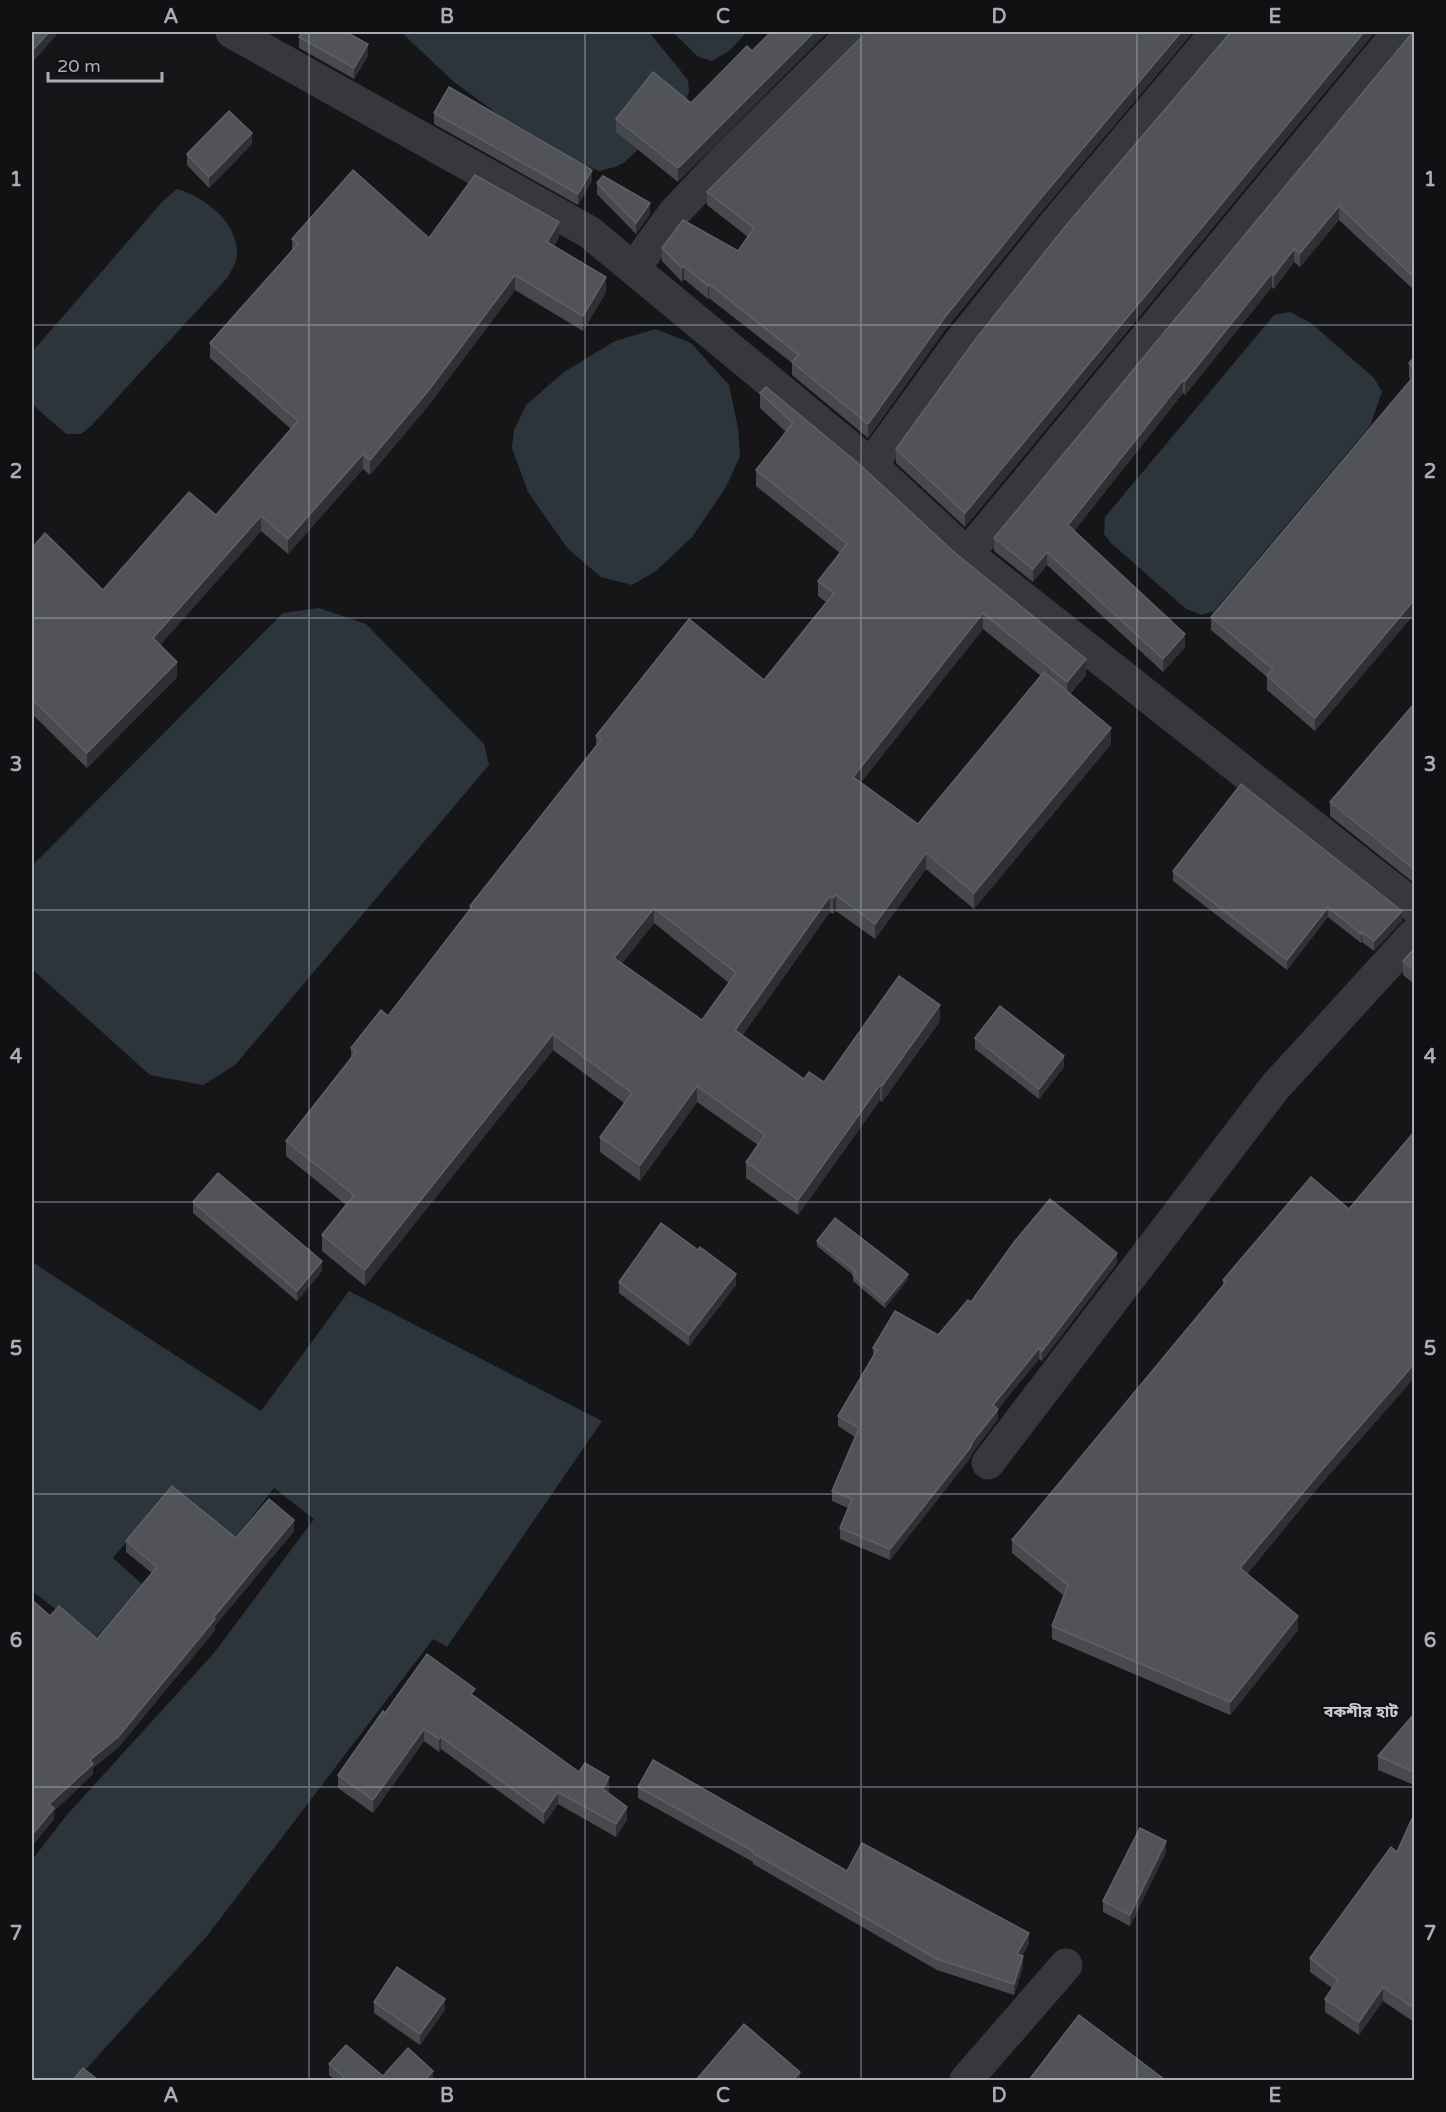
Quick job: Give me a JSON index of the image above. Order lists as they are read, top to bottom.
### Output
{
  "districts": ["বকশীর হাট"],
  "scale_bar": "20 m",
  "grid": {
    "columns": [
      "A",
      "B",
      "C",
      "D",
      "E"
    ],
    "rows": [
      "1",
      "2",
      "3",
      "4",
      "5",
      "6",
      "7"
    ]
  }
}
